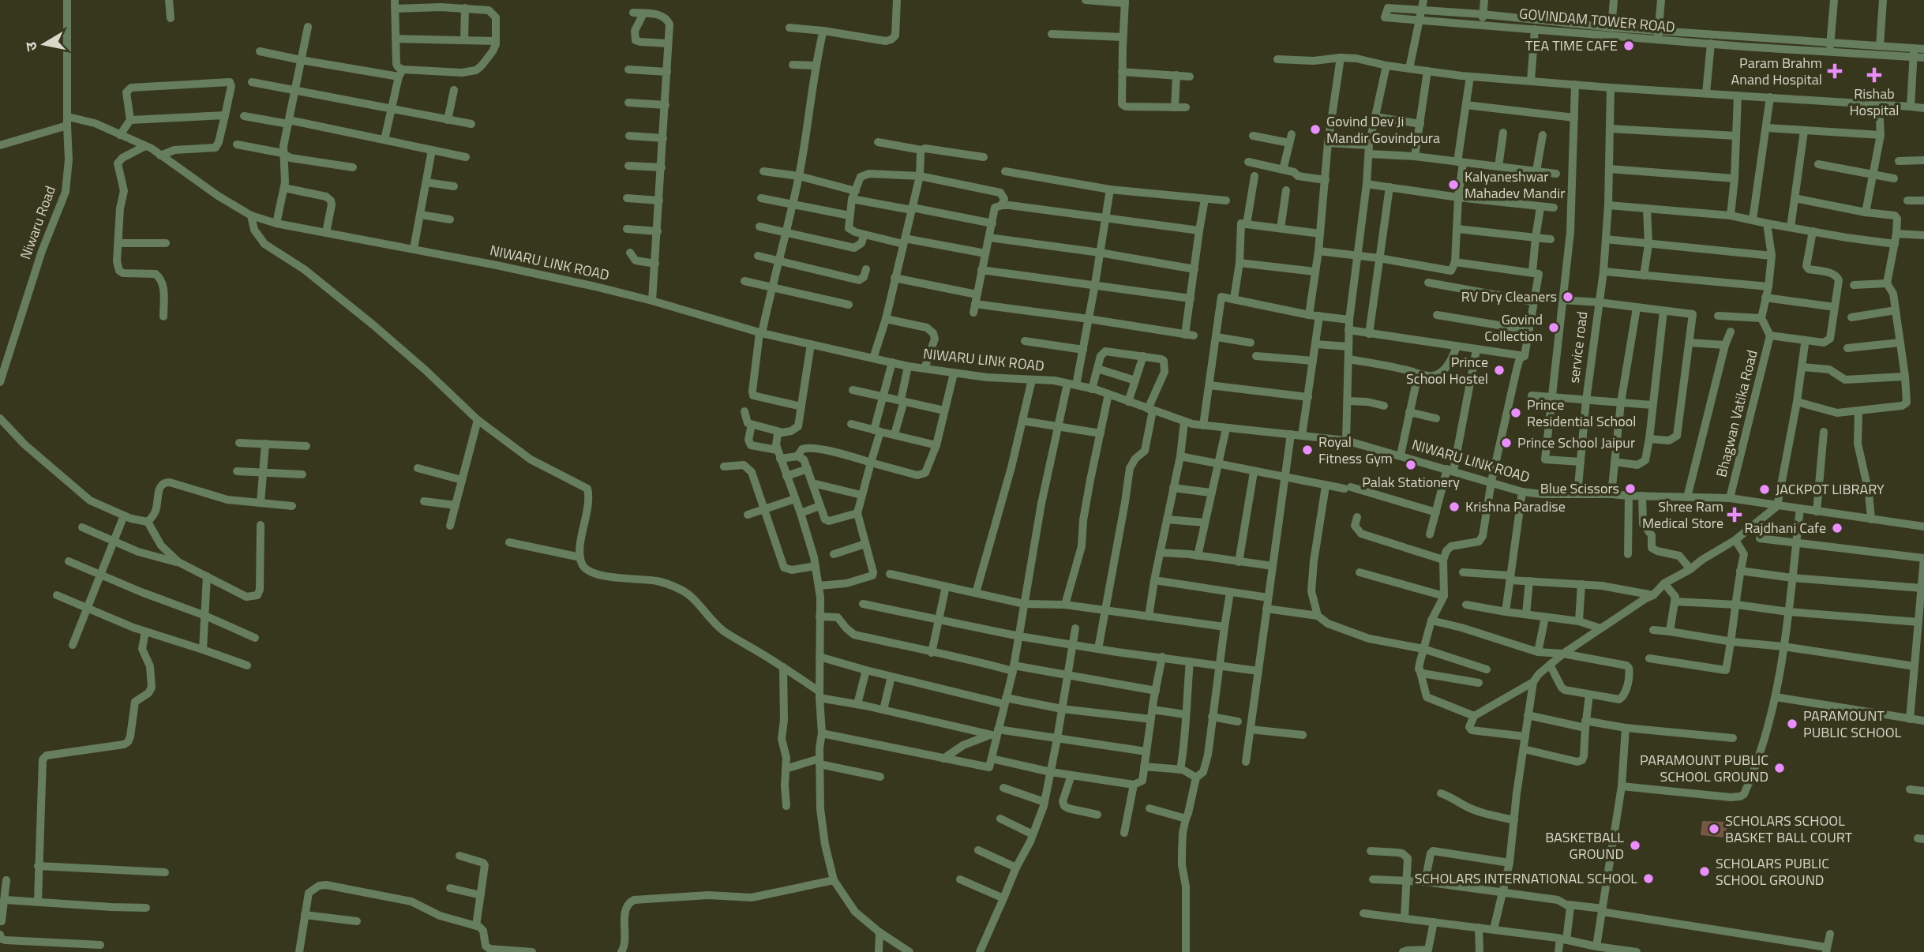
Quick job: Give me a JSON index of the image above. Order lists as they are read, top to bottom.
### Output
{
  "streets": {
    "street": [
      "GOVINDAM TOWER ROAD",
      "Niwaru Road",
      "NIWARU LINK ROAD",
      "service road",
      "Bhagwan Vatika Road"
    ]
  },
  "crossings": [
    ["Niwaru Road", "NIWARU LINK ROAD"],
    ["NIWARU LINK ROAD", "service road"],
    ["NIWARU LINK ROAD", "Bhagwan Vatika Road"]
  ],
  "places": {
    "other": [
      "TEA TIME CAFE",
      "Govind Dev Ji Mandir Govindpura",
      "Kalyaneshwar Mahadev Mandir",
      "RV Dry Cleaners",
      "Govind Collection",
      "Prince School Hostel",
      "Prince Residential School",
      "Prince School Jaipur",
      "Royal Fitness Gym",
      "Palak Stationery",
      "Blue Scissors",
      "JACKPOT LIBRARY",
      "Krishna Paradise",
      "Rajdhani Cafe",
      "PARAMOUNT PUBLIC SCHOOL",
      "PARAMOUNT PUBLIC SCHOOL GROUND",
      "SCHOLARS SCHOOL BASKET BALL COURT",
      "BASKETBALL GROUND",
      "SCHOLARS PUBLIC SCHOOL GROUND",
      "SCHOLARS INTERNATIONAL SCHOOL"
    ],
    "health": ["Param Brahm Anand Hospital", "Rishab Hospital", "Shree Ram Medical Store"]
  },
  "north": "left"
}
